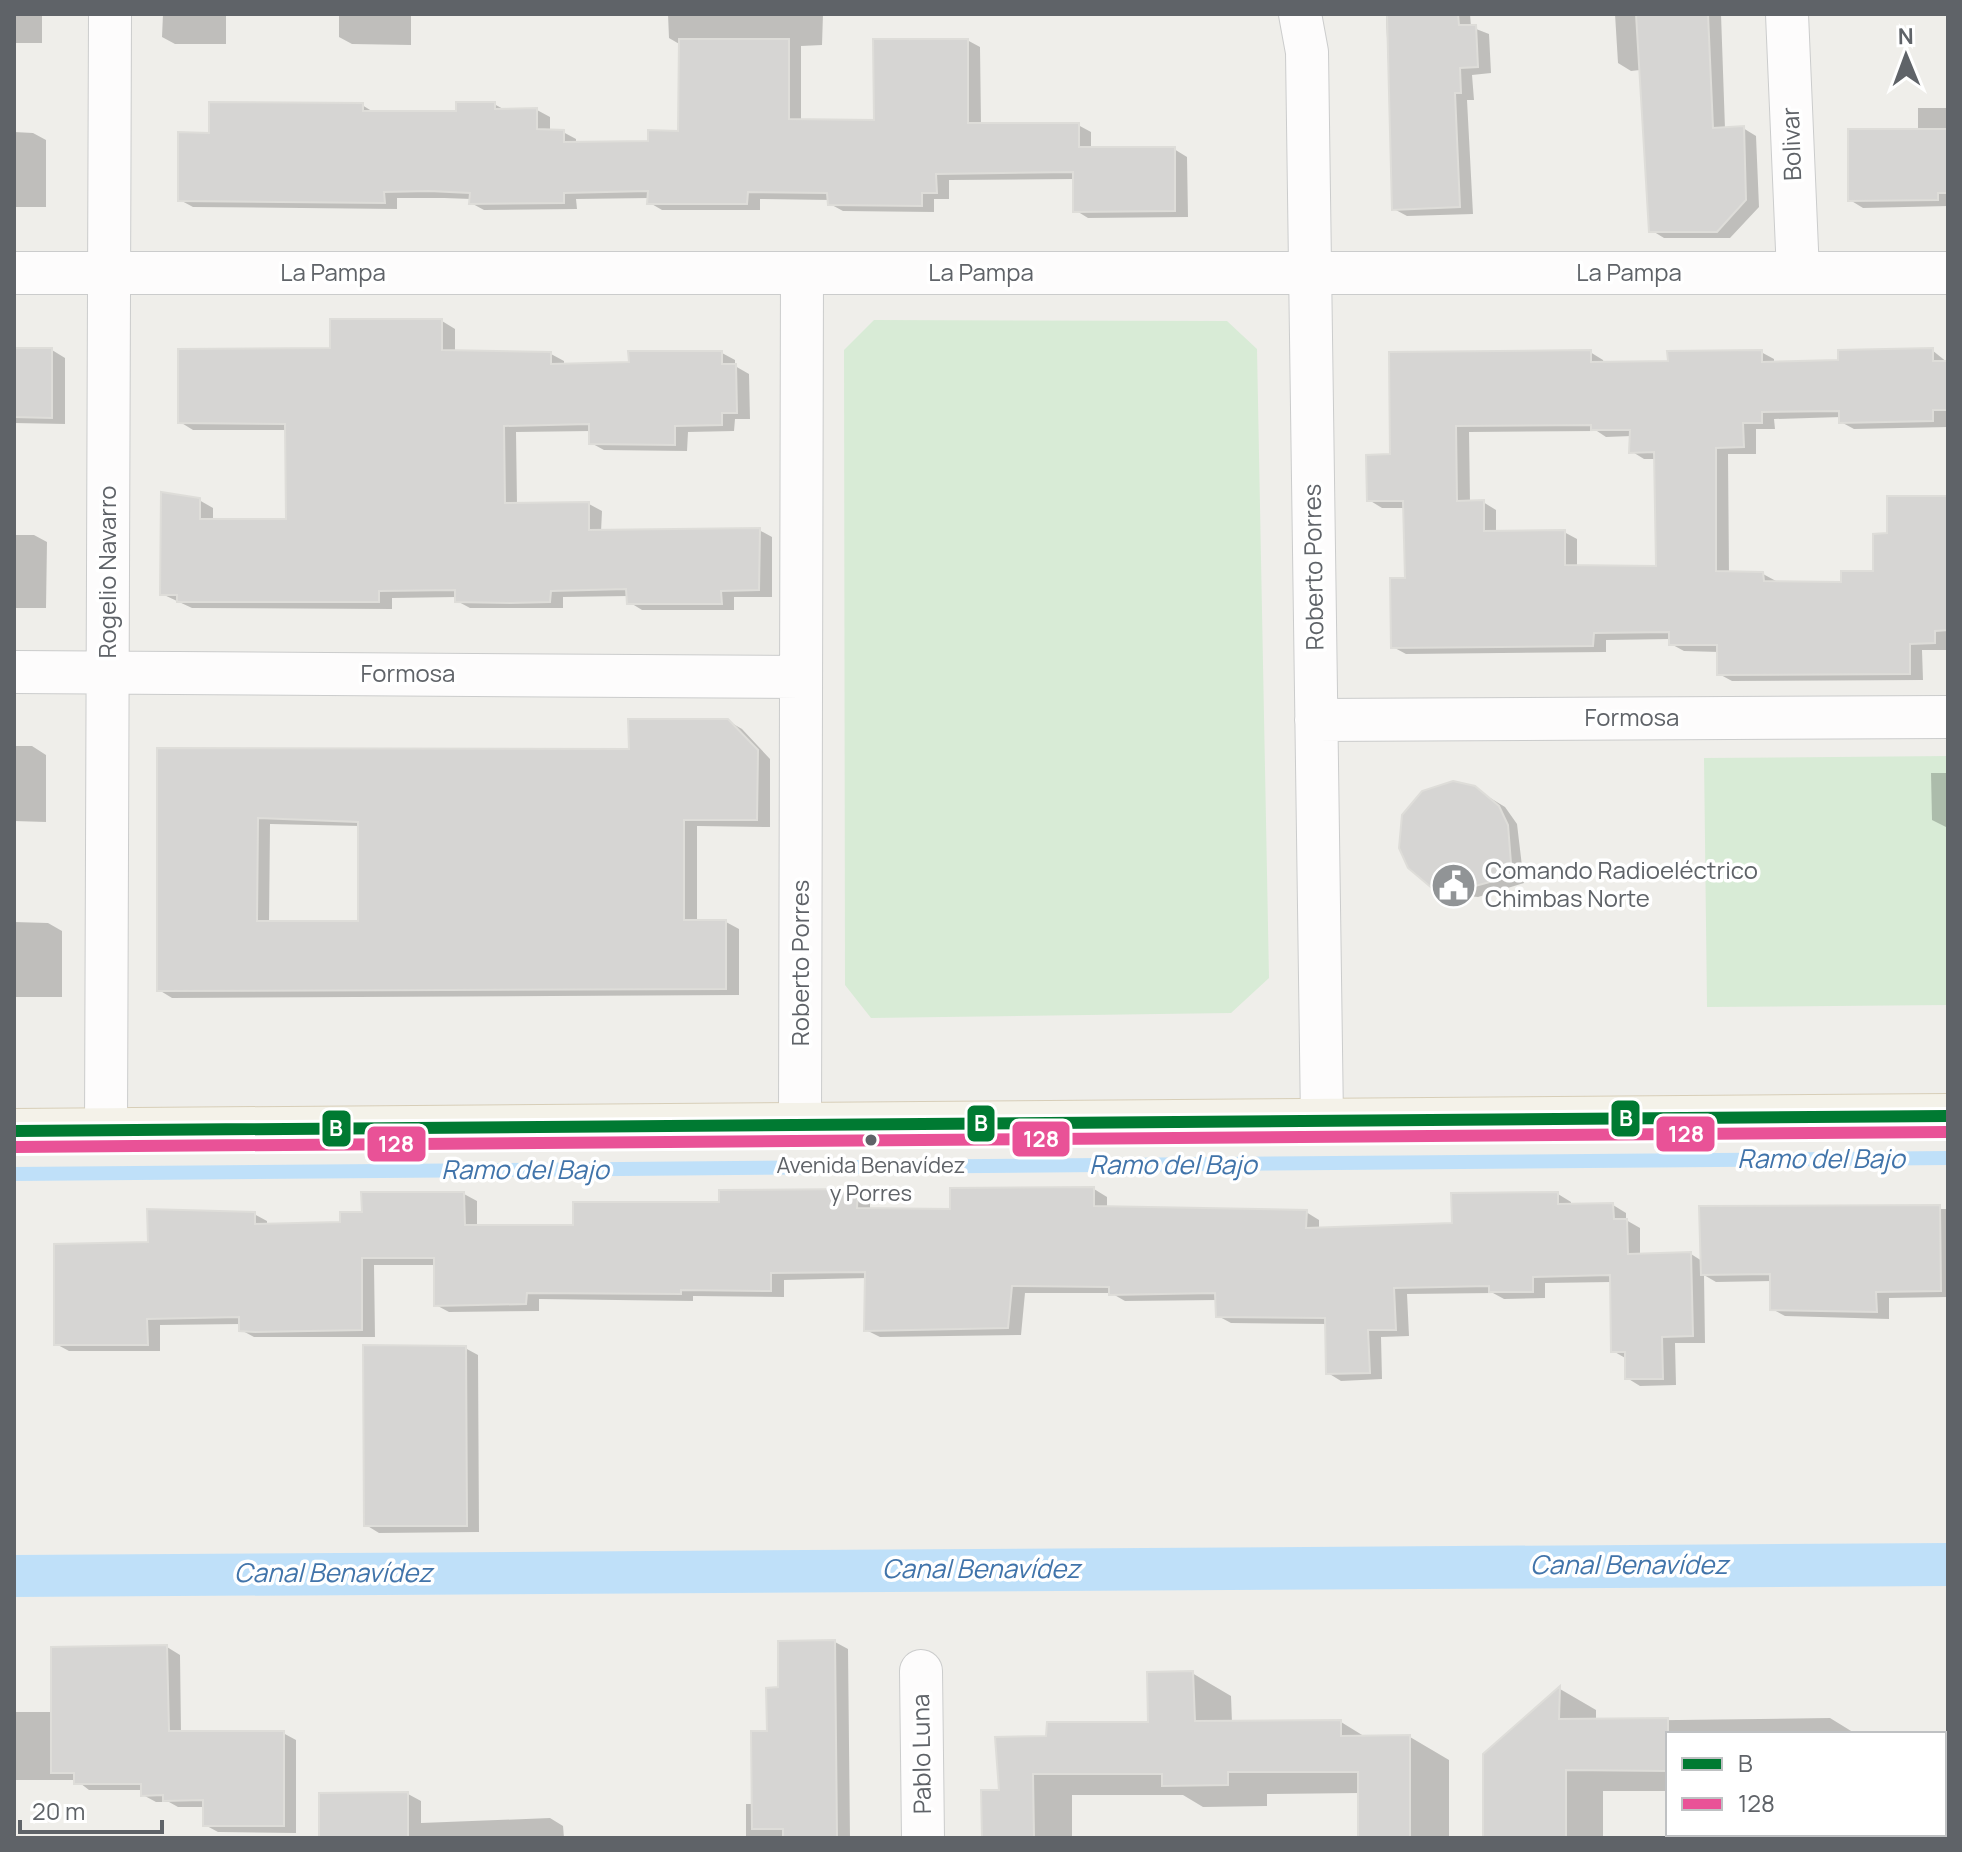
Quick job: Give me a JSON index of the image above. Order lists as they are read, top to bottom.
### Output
{
  "streets": {
    "street": [
      "Bolivar",
      "La Pampa",
      "Roberto Porres",
      "Rogelio Navarro",
      "Formosa",
      "Pablo Luna"
    ]
  },
  "crossings": [
    ["Bolivar", "La Pampa"],
    ["La Pampa", "Roberto Porres"],
    ["La Pampa", "Rogelio Navarro"],
    ["Roberto Porres", "Formosa"],
    ["Rogelio Navarro", "Formosa"]
  ],
  "water": ["Ramo del Bajo", "Canal Benavídez"],
  "places": {
    "public building": ["Comando Radioeléctrico Chimbas Norte"],
    "other": ["Avenida Benavídez y Porres"]
  },
  "lines": ["transit line B", "transit line 128"],
  "legend": ["B", "128"],
  "scale_bar": "20 m",
  "north": "top"
}
